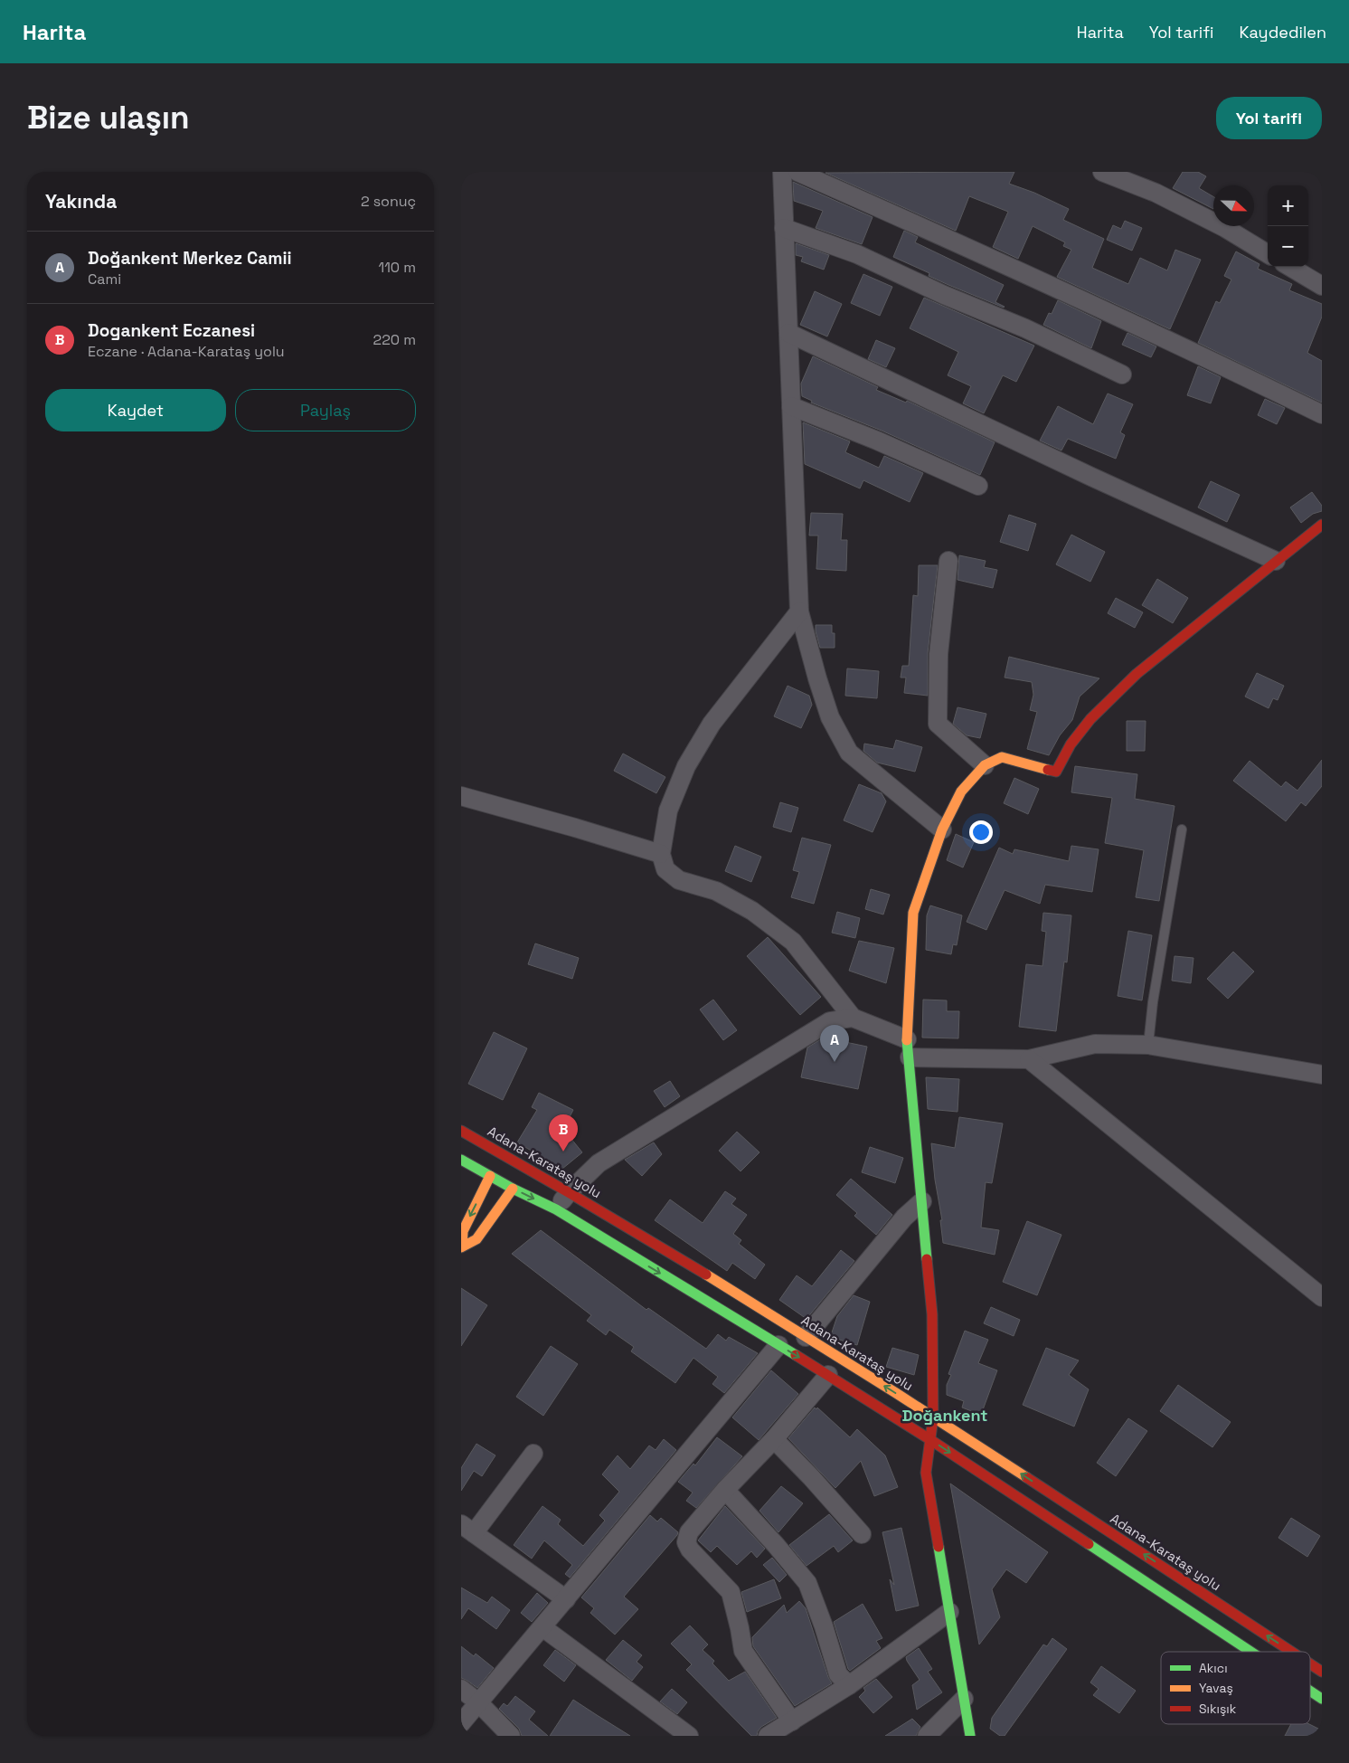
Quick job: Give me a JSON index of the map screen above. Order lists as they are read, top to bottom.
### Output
{
  "streets": {
    "main road": ["Adana-Karataş yolu"]
  },
  "districts": ["Doğankent"],
  "legend": ["Akıcı", "Yavaş", "Sıkışık"],
  "north": "right",
  "page": {
    "header": "Harita",
    "nav": ["Harita", "Yol tarifi", "Kaydedilen"],
    "buttons": [
      "Yol tarifi",
      ["Kaydet", "Paylaş"]
    ],
    "title": "Bize ulaşın",
    "heading": ["Yakında", "2 sonuç"],
    "map_buttons": ["+", "−"],
    "list": [
      {
        "mark": "A",
        "name": "Doğankent Merkez Camii",
        "note": "Cami",
        "value": "110 m"
      },
      {
        "mark": "B",
        "name": "Dogankent Eczanesi",
        "note": "Eczane · Adana-Karataş yolu",
        "value": "220 m"
      }
    ],
    "pins": ["A", "B"]
  }
}
